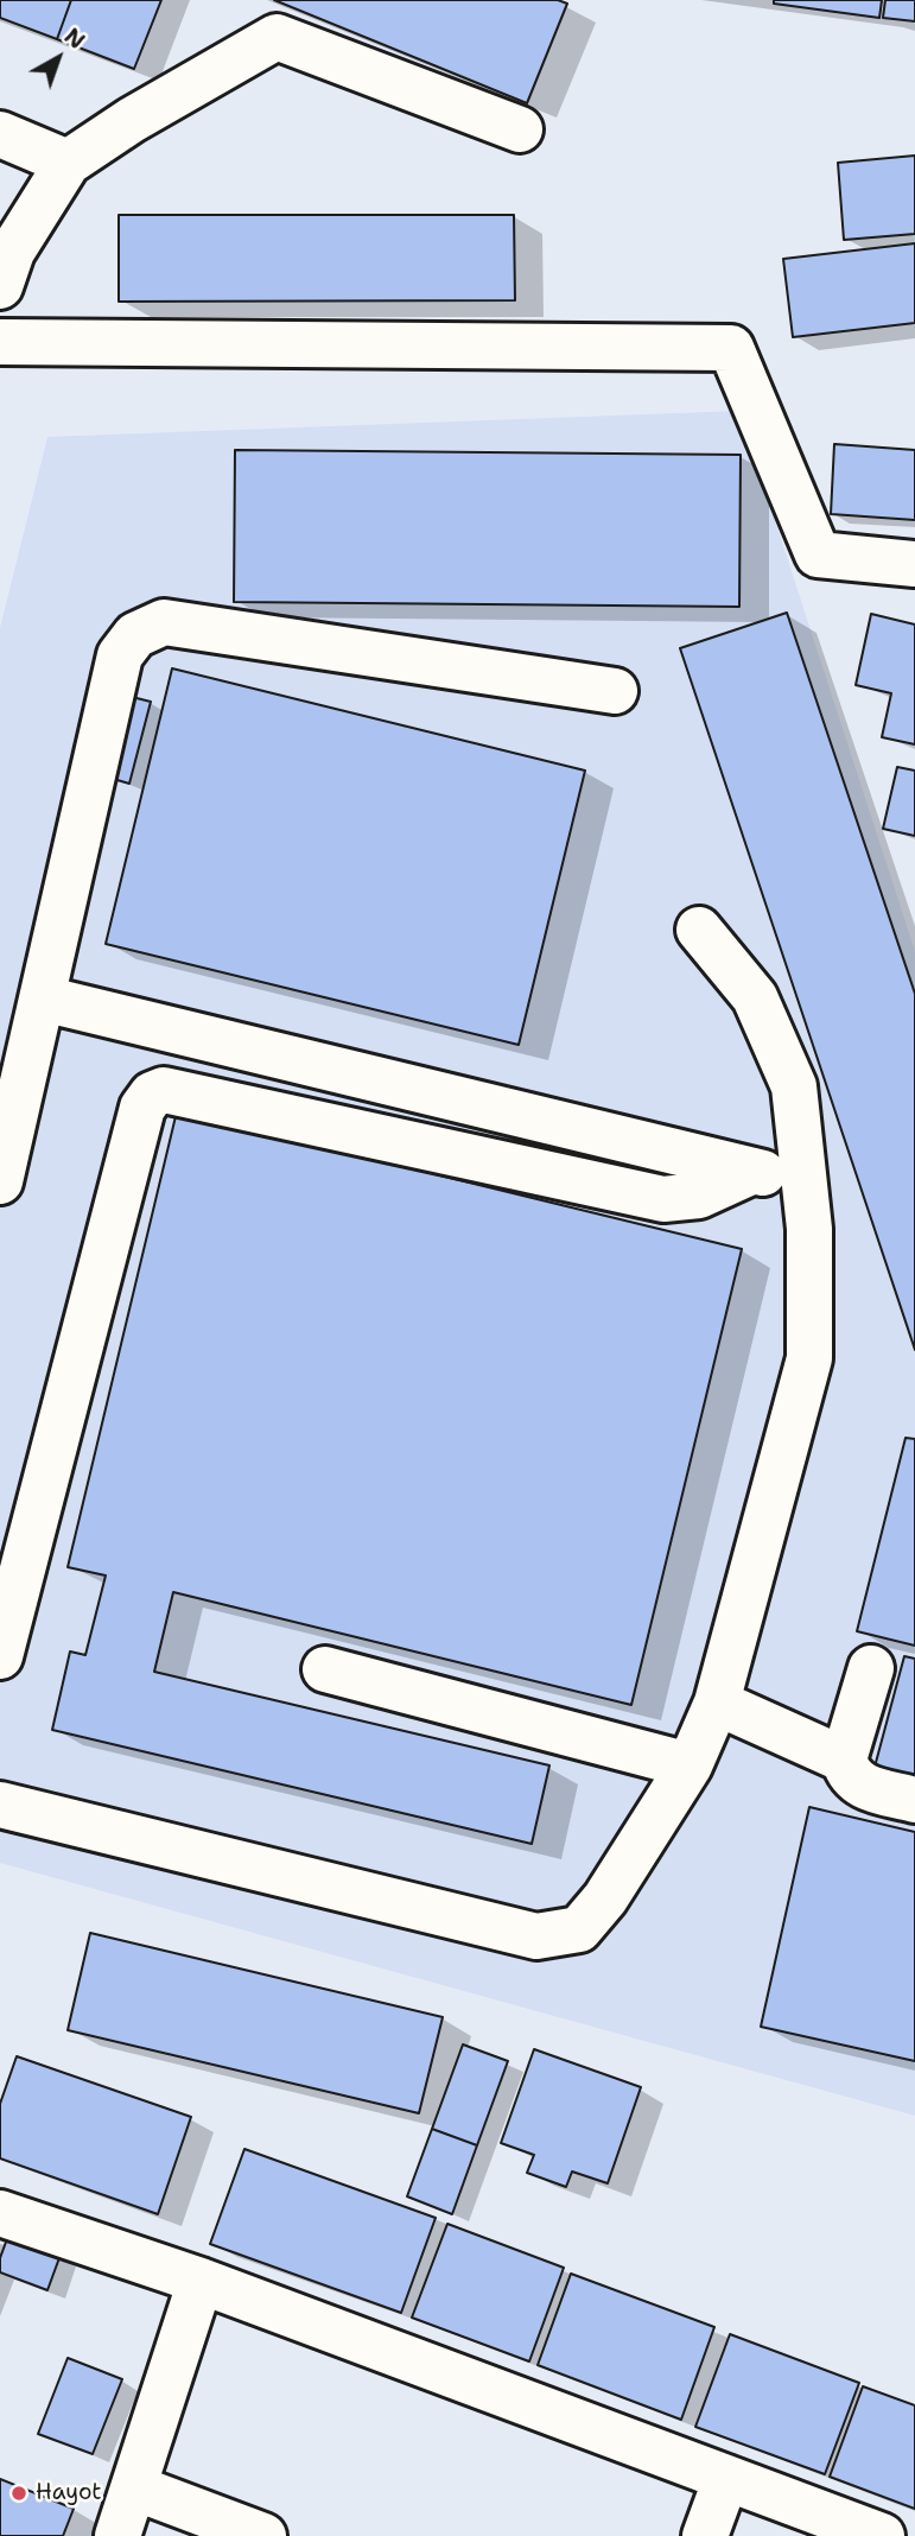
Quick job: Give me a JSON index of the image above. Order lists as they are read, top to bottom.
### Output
{
  "places": ["Hayot"],
  "north": "top right"
}
